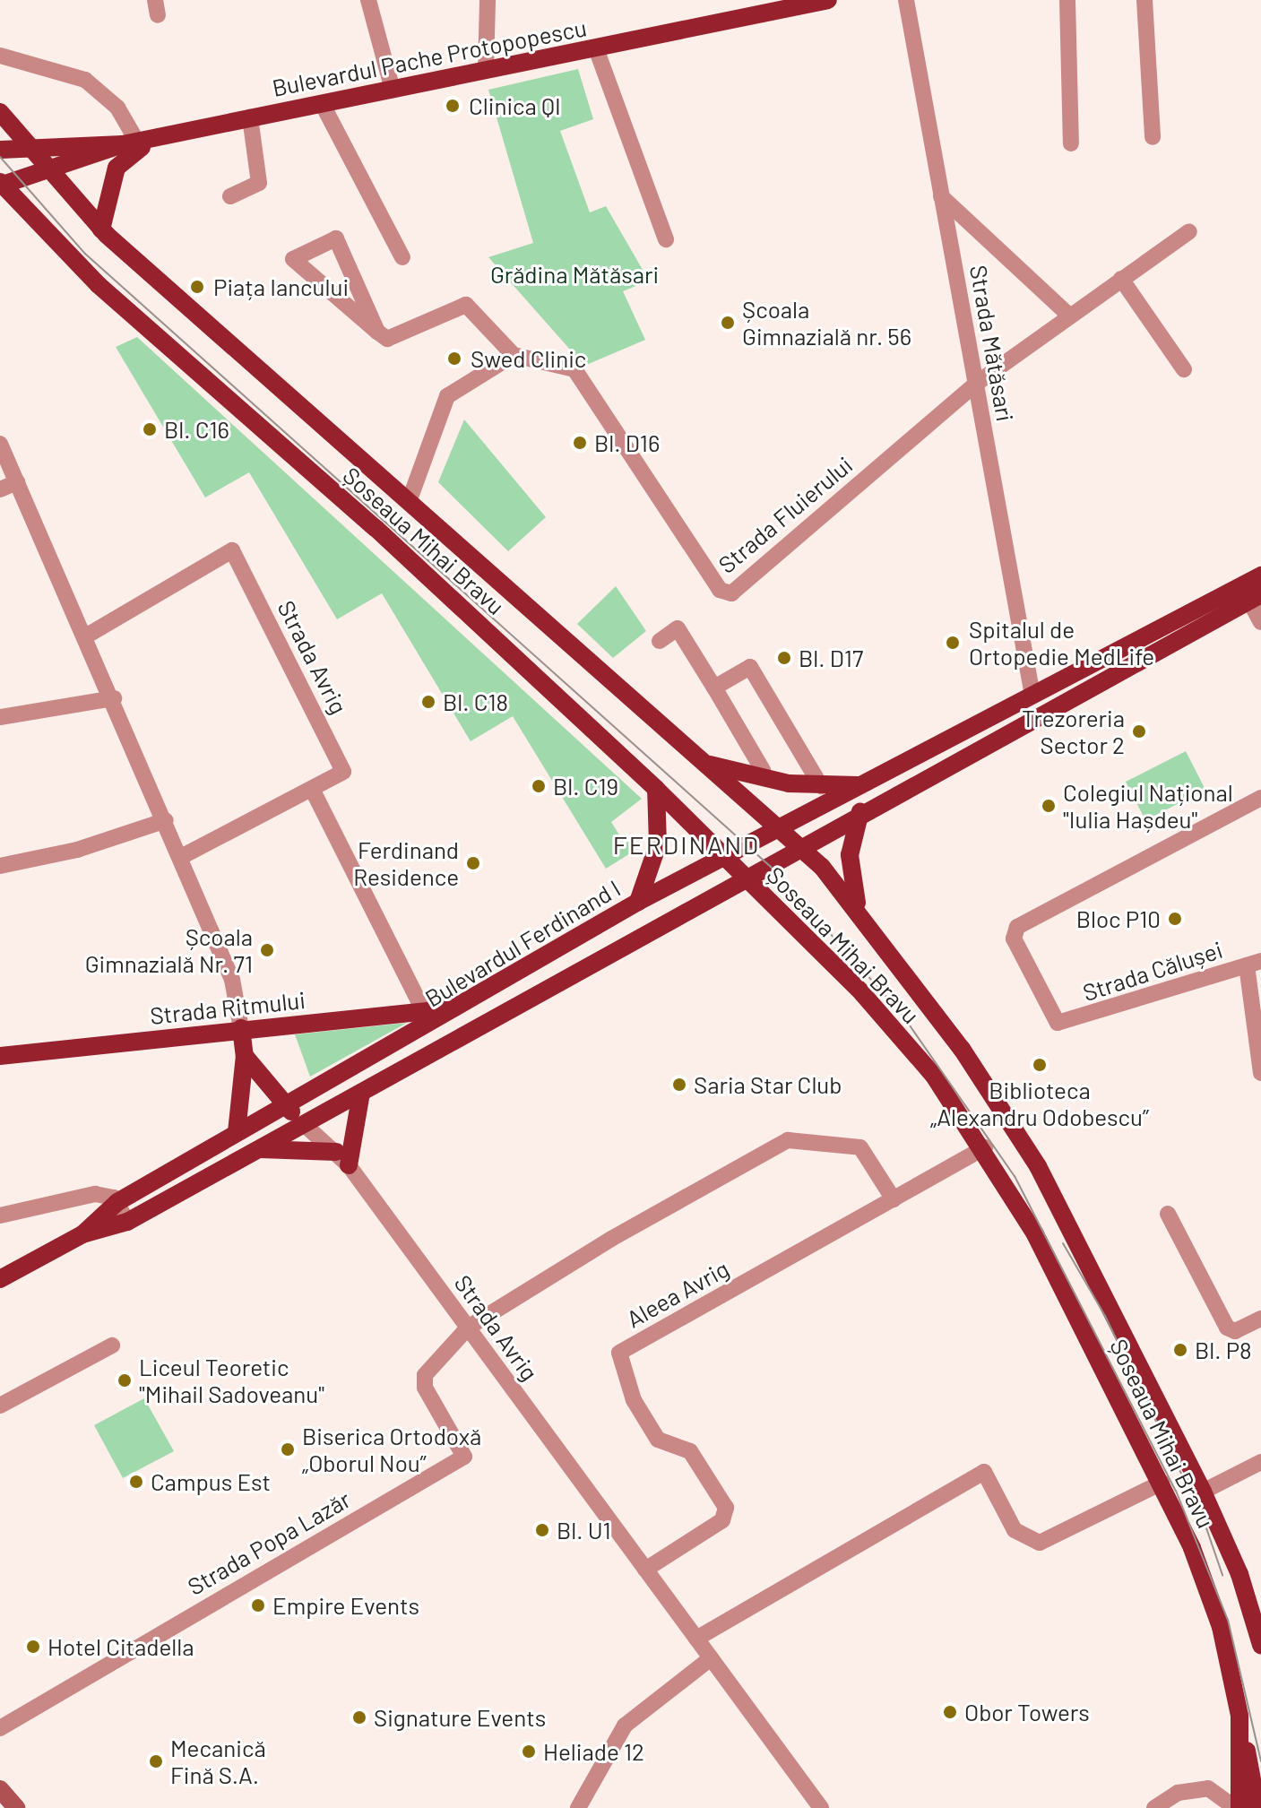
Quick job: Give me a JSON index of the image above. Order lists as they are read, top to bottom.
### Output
{
  "streets": {
    "main road": [
      "Bulevardul Pache Protopopescu",
      "Șoseaua Mihai Bravu",
      "Strada Avrig",
      "Bulevardul Ferdinand I",
      "Strada Ritmului"
    ],
    "street": [
      "Strada Mătăsari",
      "Strada Fluierului",
      "Strada Călușei",
      "Aleea Avrig",
      "Strada Popa Lazăr"
    ]
  },
  "crossings": [
    ["Bulevardul Pache Protopopescu", "Șoseaua Mihai Bravu"],
    ["Strada Mătăsari", "Strada Fluierului"],
    ["Strada Mătăsari", "Bulevardul Ferdinand I"],
    ["Șoseaua Mihai Bravu", "Bulevardul Ferdinand I"],
    ["Șoseaua Mihai Bravu", "Aleea Avrig"],
    ["Strada Avrig", "Bulevardul Ferdinand I"],
    ["Strada Avrig", "Aleea Avrig"],
    ["Strada Avrig", "Strada Popa Lazăr"],
    ["Bulevardul Ferdinand I", "Strada Ritmului"]
  ],
  "districts": ["FERDINAND"],
  "parks": ["Grădina Mătăsari"],
  "places": [
    "Clinica QI",
    "Piața Iancului",
    "Școala Gimnazială nr. 56",
    "Swed Clinic",
    "Bl. C16",
    "Bl. D16",
    "Spitalul de Ortopedie MedLife",
    "Bl. D17",
    "Bl. C18",
    "Trezoreria Sector 2",
    "Bl. C19",
    "Colegiul Național \"Iulia Hașdeu\"",
    "Ferdinand Residence",
    "Bloc P10",
    "Școala Gimnazială Nr. 71",
    "Biblioteca „Alexandru Odobescu”",
    "Saria Star Club",
    "Bl. P8",
    "Liceul Teoretic \"Mihail Sadoveanu\"",
    "Biserica Ortodoxă „Oborul Nou”",
    "Campus Est",
    "Bl. U1",
    "Empire Events",
    "Hotel Citadella",
    "Obor Towers",
    "Signature Events",
    "Heliade 12",
    "Mecanică Fină S.A."
  ]
}
